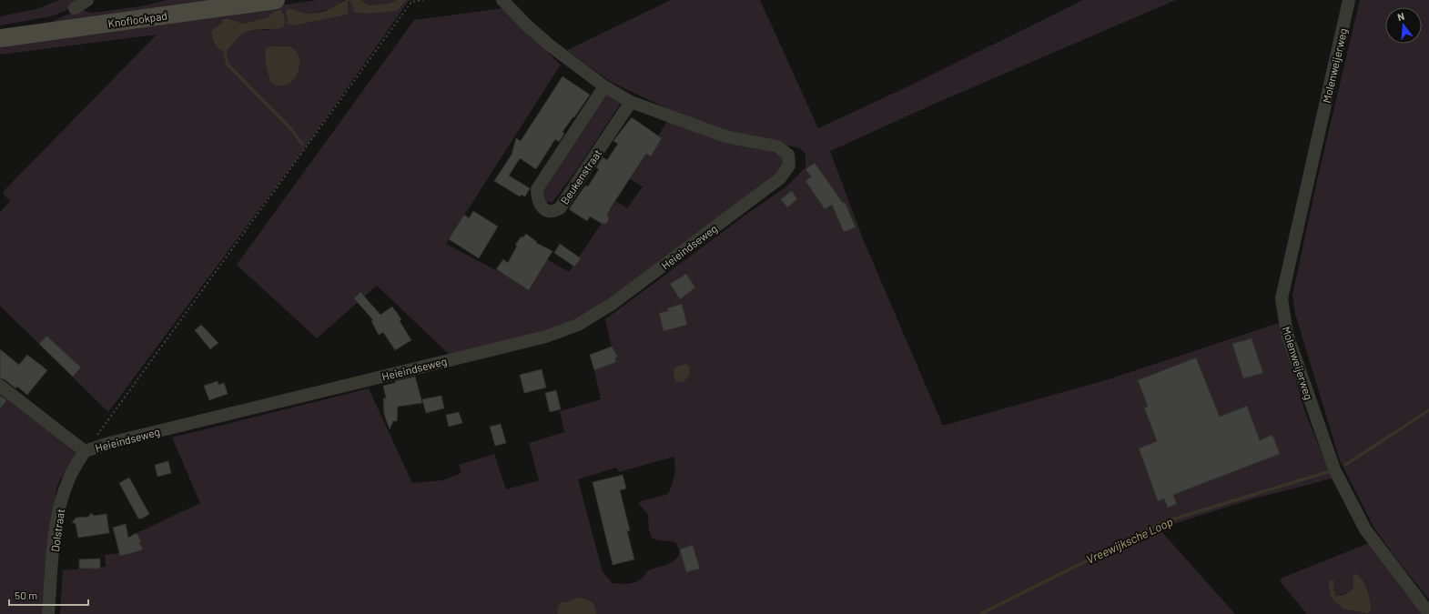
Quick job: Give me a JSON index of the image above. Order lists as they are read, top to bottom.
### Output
{
  "streets": {
    "main road": ["Knoflookpad"],
    "street": [
      "Molenweijerweg",
      "Beukenstraat",
      "Heieindseweg",
      "Dolstraat"
    ]
  },
  "crossings": [
    ["Beukenstraat", "Heieindseweg"],
    ["Heieindseweg", "Dolstraat"]
  ],
  "water": ["Vreewijksche Loop"],
  "scale_bar": "50 m",
  "north": "top"
}
